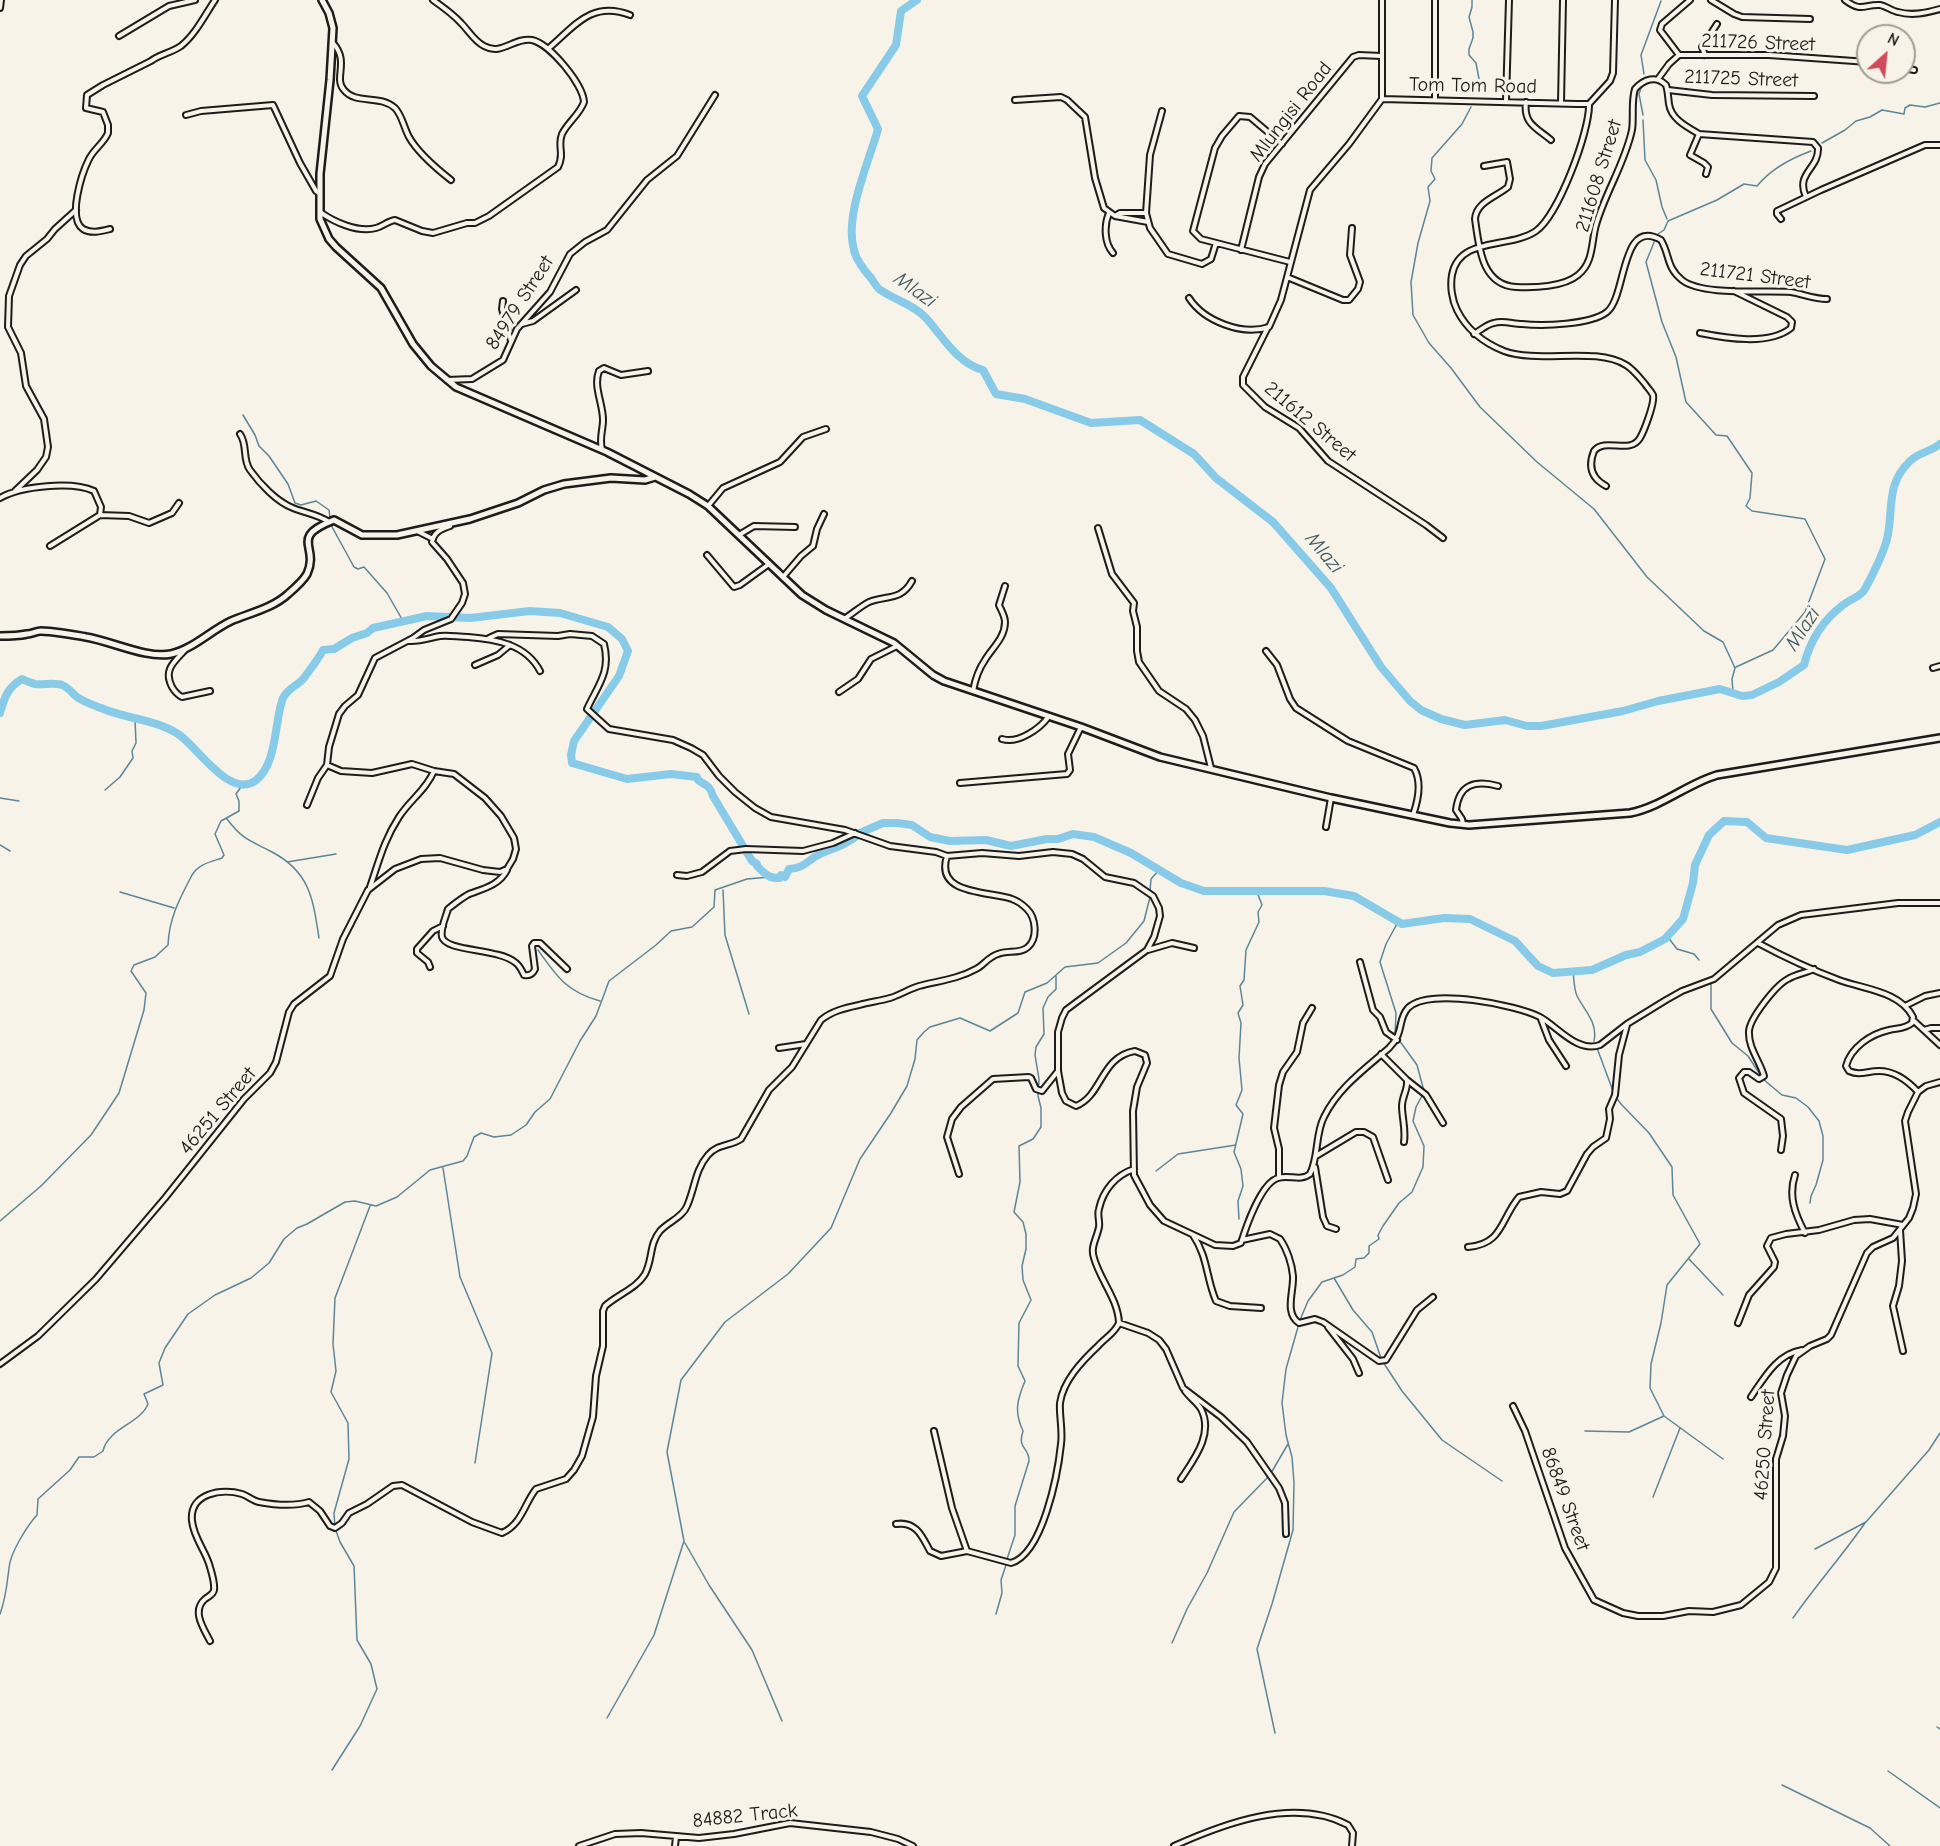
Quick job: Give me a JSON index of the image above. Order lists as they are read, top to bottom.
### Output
{
  "streets": {
    "street": [
      "211726 Street",
      "211725 Street",
      "Tom Tom Road",
      "Mlungisi Road",
      "211608 Street",
      "211721 Street",
      "84979 Street",
      "211612 Street",
      "46251 Street",
      "46250 Street",
      "86849 Street",
      "84882 Track"
    ]
  },
  "crossings": [
    ["211726 Street", "211608 Street"],
    ["Tom Tom Road", "Mlungisi Road"],
    ["46250 Street", "86849 Street"]
  ],
  "water": ["Mlazi"],
  "north": "top right"
}
